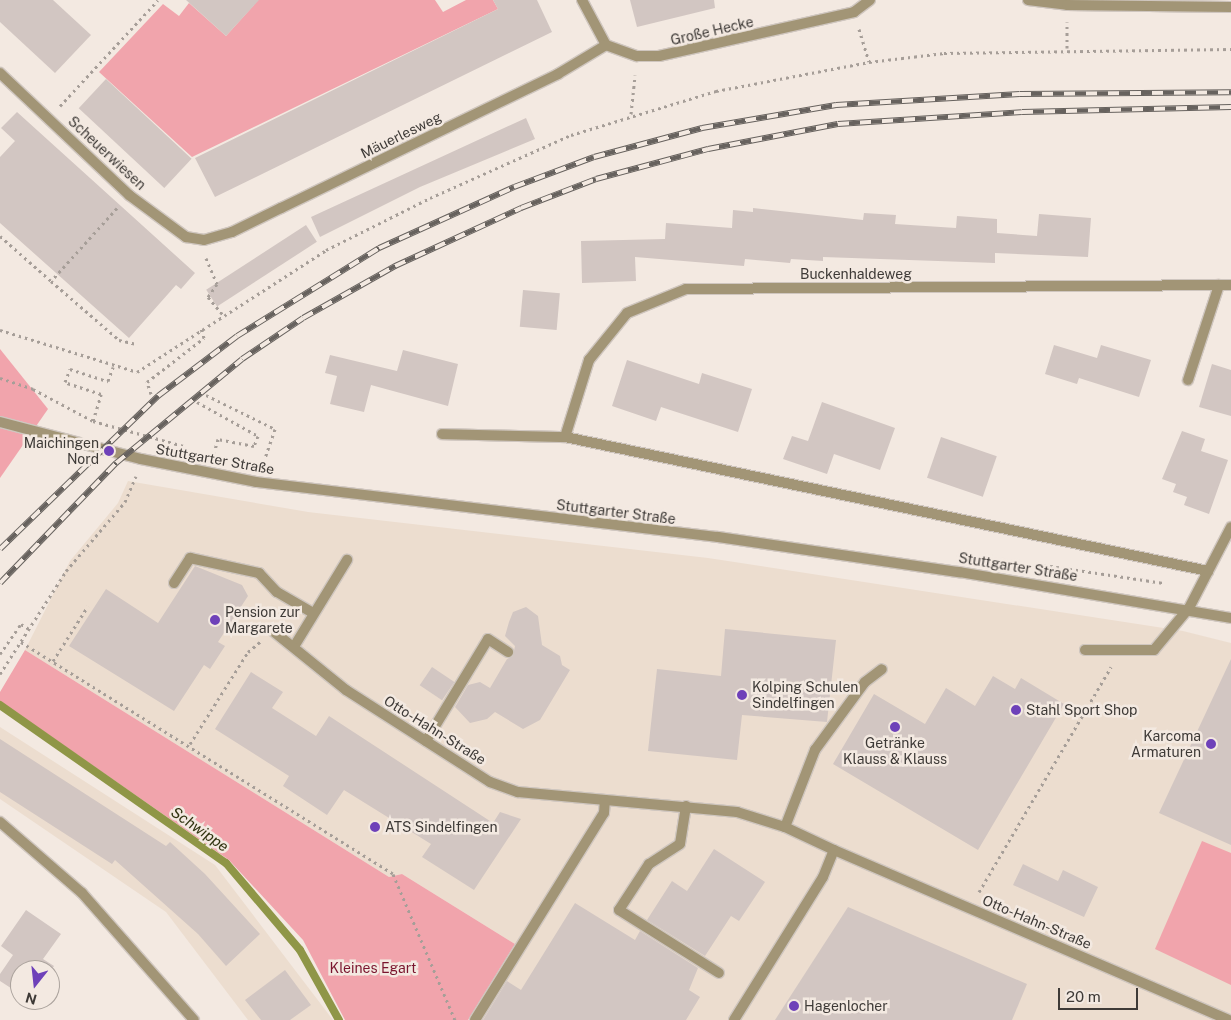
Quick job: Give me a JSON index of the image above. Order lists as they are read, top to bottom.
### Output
{
  "streets": {
    "street": [
      "Große Hecke",
      "Mäuerlesweg",
      "Scheuerwiesen",
      "Buckenhaldeweg",
      "Stuttgarter Straße",
      "Otto-Hahn-Straße"
    ]
  },
  "crossings": [
    ["Große Hecke", "Mäuerlesweg"],
    ["Mäuerlesweg", "Scheuerwiesen"]
  ],
  "water": ["Schwippe"],
  "parks": ["Kleines Egart"],
  "places": [
    "Maichingen Nord",
    "Pension zur Margarete",
    "Kolping Schulen Sindelfingen",
    "Stahl Sport Shop",
    "Getränke Klauss & Klauss",
    "Karcoma Armaturen",
    "ATS Sindelfingen",
    "Hagenlocher"
  ],
  "scale_bar": "20 m",
  "north": "bottom"
}
